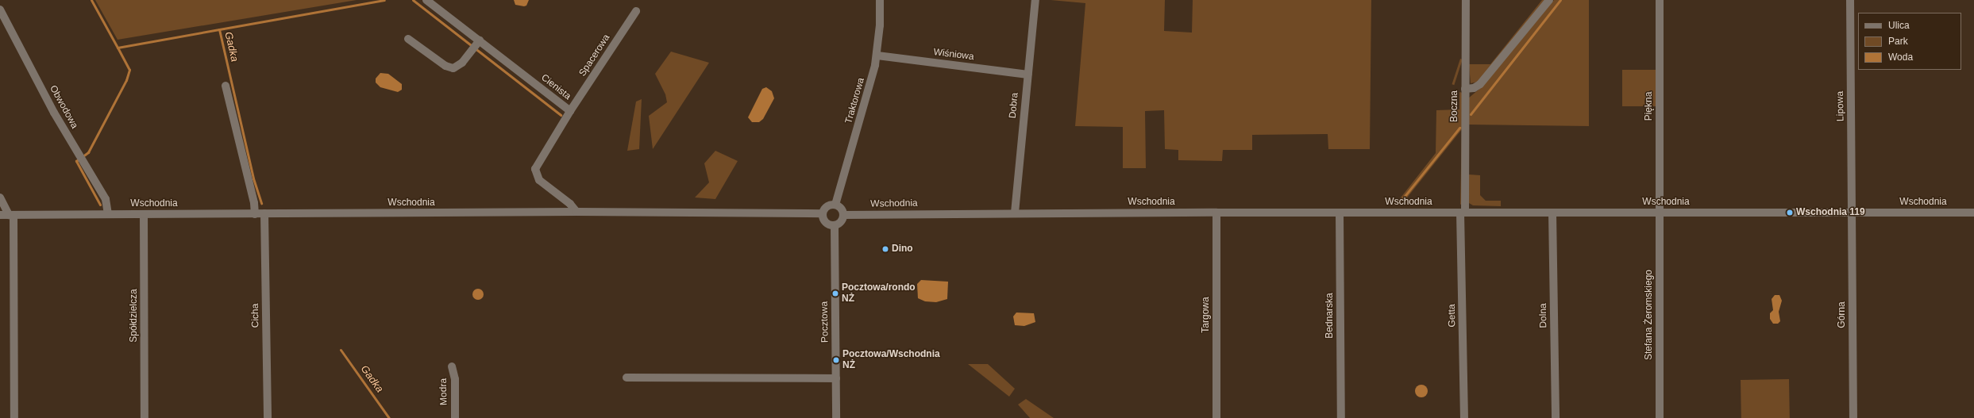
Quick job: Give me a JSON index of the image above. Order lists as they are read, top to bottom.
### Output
{
  "streets": {
    "street": [
      "Wiśniowa",
      "Spacerowa",
      "Cienista",
      "Traktorowa",
      "Dobra",
      "Boczna",
      "Piękna",
      "Lipowa",
      "Obwodowa",
      "Wschodnia",
      "Targowa",
      "Stefana Żeromskiego",
      "Górna",
      "Spółdzielcza",
      "Cicha",
      "Bednarska",
      "Getta",
      "Dolna",
      "Pocztowa",
      "Modra"
    ]
  },
  "crossings": [
    ["Wiśniowa", "Traktorowa"],
    ["Wiśniowa", "Dobra"],
    ["Spacerowa", "Cienista"],
    ["Cienista", "Wschodnia"],
    ["Traktorowa", "Wschodnia"],
    ["Traktorowa", "Pocztowa"],
    ["Dobra", "Wschodnia"],
    ["Boczna", "Wschodnia"],
    ["Boczna", "Getta"],
    ["Piękna", "Wschodnia"],
    ["Piękna", "Stefana Żeromskiego"],
    ["Lipowa", "Wschodnia"],
    ["Lipowa", "Górna"],
    ["Obwodowa", "Wschodnia"],
    ["Wschodnia", "Targowa"],
    ["Wschodnia", "Stefana Żeromskiego"],
    ["Wschodnia", "Górna"],
    ["Wschodnia", "Spółdzielcza"],
    ["Wschodnia", "Cicha"],
    ["Wschodnia", "Bednarska"],
    ["Wschodnia", "Getta"],
    ["Wschodnia", "Dolna"],
    ["Wschodnia", "Pocztowa"]
  ],
  "water": ["Gadka"],
  "places": [
    "Wschodnia 119",
    "Dino",
    "Pocztowa/rondo NŻ",
    "Pocztowa/Wschodnia NŻ"
  ],
  "legend": ["Ulica", "Park", "Woda"]
}
